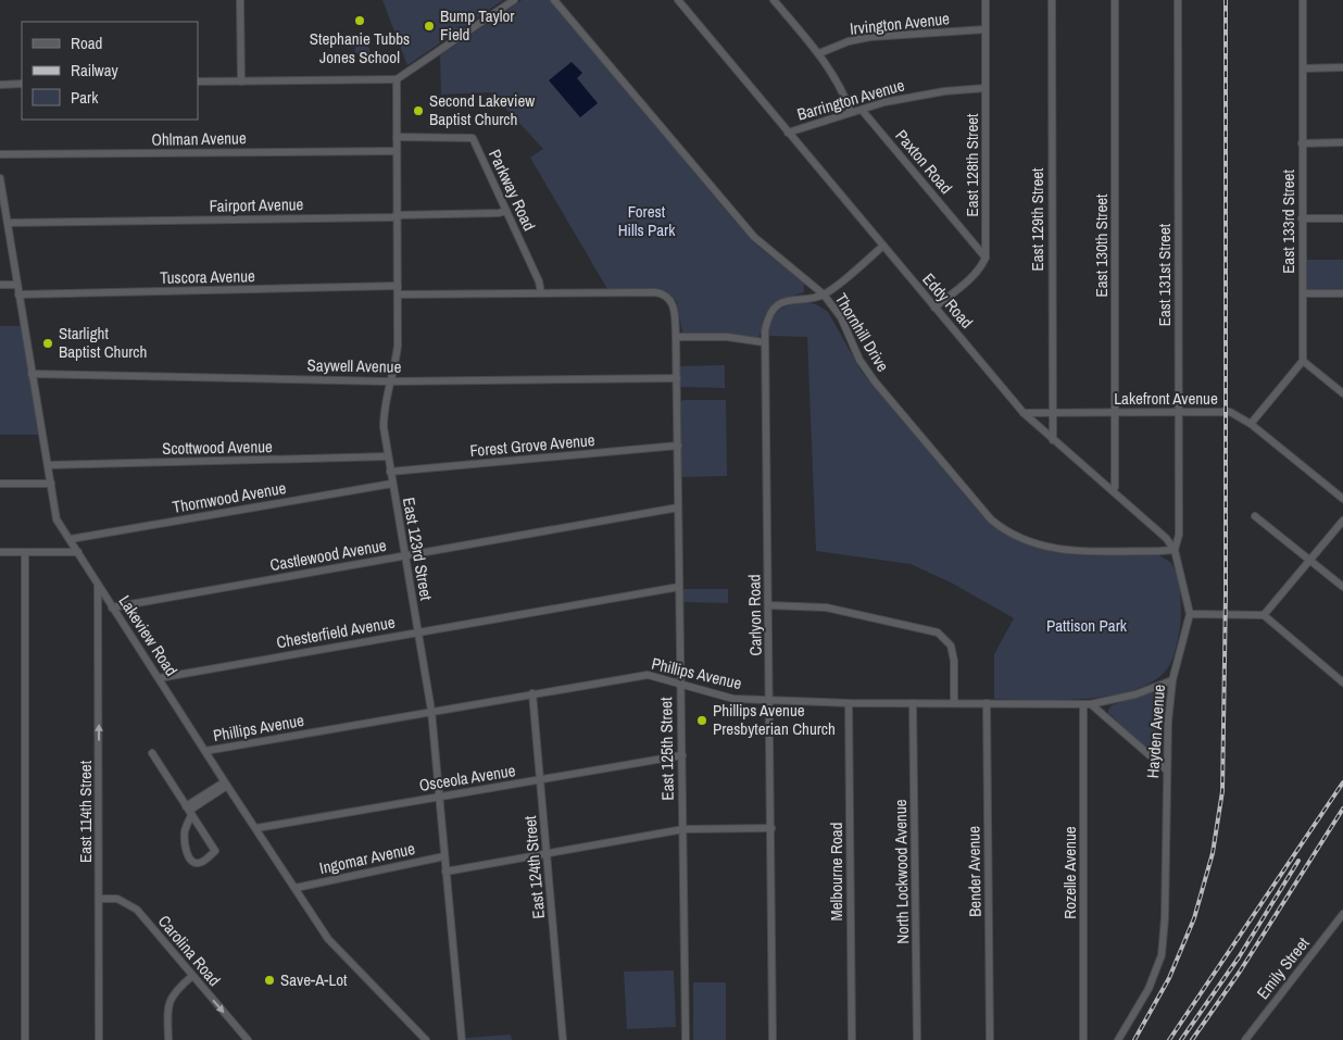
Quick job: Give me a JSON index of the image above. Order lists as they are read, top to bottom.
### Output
{
  "streets": {
    "street": [
      "Irvington Avenue",
      "Barrington Avenue",
      "Ohlman Avenue",
      "Paxton Road",
      "East 128th Street",
      "Parkway Road",
      "Fairport Avenue",
      "East 129th Street",
      "East 133rd Street",
      "East 130th Street",
      "East 131st Street",
      "Tuscora Avenue",
      "Eddy Road",
      "Thornhill Drive",
      "Saywell Avenue",
      "Lakefront Avenue",
      "Forest Grove Avenue",
      "Scottwood Avenue",
      "Thornwood Avenue",
      "East 123rd Street",
      "Castlewood Avenue",
      "Carlyon Road",
      "Chesterfield Avenue",
      "Lakeview Road",
      "Phillips Avenue",
      "Hayden Avenue",
      "East 125th Street",
      "Osceola Avenue",
      "East 114th Street",
      "Ingomar Avenue",
      "East 124th Street",
      "Melbourne Road",
      "North Lockwood Avenue",
      "Bender Avenue",
      "Rozelle Avenue",
      "Carolina Road",
      "Emily Street"
    ]
  },
  "crossings": [
    ["Irvington Avenue", "East 128th Street"],
    ["Barrington Avenue", "Paxton Road"],
    ["Barrington Avenue", "East 128th Street"],
    ["Barrington Avenue", "Eddy Road"],
    ["Ohlman Avenue", "East 123rd Street"],
    ["Paxton Road", "East 128th Street"],
    ["Parkway Road", "Fairport Avenue"],
    ["Parkway Road", "Tuscora Avenue"],
    ["Parkway Road", "East 123rd Street"],
    ["Fairport Avenue", "East 123rd Street"],
    ["Fairport Avenue", "Lakeview Road"],
    ["East 129th Street", "Eddy Road"],
    ["East 129th Street", "Lakefront Avenue"],
    ["East 130th Street", "Eddy Road"],
    ["East 130th Street", "Lakefront Avenue"],
    ["East 131st Street", "Eddy Road"],
    ["East 131st Street", "Thornhill Drive"],
    ["East 131st Street", "Lakefront Avenue"],
    ["Tuscora Avenue", "East 123rd Street"],
    ["Tuscora Avenue", "Lakeview Road"],
    ["Tuscora Avenue", "East 125th Street"],
    ["Eddy Road", "Thornhill Drive"],
    ["Eddy Road", "Lakefront Avenue"],
    ["Eddy Road", "Hayden Avenue"],
    ["Thornhill Drive", "Carlyon Road"],
    ["Saywell Avenue", "East 123rd Street"],
    ["Saywell Avenue", "Lakeview Road"],
    ["Saywell Avenue", "East 125th Street"],
    ["Forest Grove Avenue", "East 123rd Street"],
    ["Forest Grove Avenue", "East 125th Street"],
    ["Scottwood Avenue", "East 123rd Street"],
    ["Scottwood Avenue", "Lakeview Road"],
    ["Thornwood Avenue", "East 123rd Street"],
    ["Thornwood Avenue", "Lakeview Road"],
    ["East 123rd Street", "Castlewood Avenue"],
    ["East 123rd Street", "Chesterfield Avenue"],
    ["East 123rd Street", "Phillips Avenue"],
    ["East 123rd Street", "Osceola Avenue"],
    ["East 123rd Street", "Ingomar Avenue"],
    ["Castlewood Avenue", "Lakeview Road"],
    ["Castlewood Avenue", "East 125th Street"],
    ["Carlyon Road", "Phillips Avenue"],
    ["Chesterfield Avenue", "Lakeview Road"],
    ["Chesterfield Avenue", "East 125th Street"],
    ["Lakeview Road", "Phillips Avenue"],
    ["Lakeview Road", "Osceola Avenue"],
    ["Lakeview Road", "East 114th Street"],
    ["Lakeview Road", "Ingomar Avenue"],
    ["Phillips Avenue", "Hayden Avenue"],
    ["Phillips Avenue", "East 125th Street"],
    ["Phillips Avenue", "East 124th Street"],
    ["Phillips Avenue", "Melbourne Road"],
    ["Phillips Avenue", "North Lockwood Avenue"],
    ["Phillips Avenue", "Bender Avenue"],
    ["Phillips Avenue", "Rozelle Avenue"],
    ["East 125th Street", "Osceola Avenue"],
    ["Osceola Avenue", "East 124th Street"],
    ["East 114th Street", "Carolina Road"]
  ],
  "one_way": ["East 114th Street", "Carolina Road"],
  "parks": ["Forest Hills Park", "Pattison Park"],
  "places": [
    "Stephanie Tubbs Jones School",
    "Bump Taylor Field",
    "Second Lakeview Baptist Church",
    "Starlight Baptist Church",
    "Phillips Avenue Presbyterian Church",
    "Save-A-Lot"
  ],
  "legend": ["Road", "Railway", "Park"]
}
